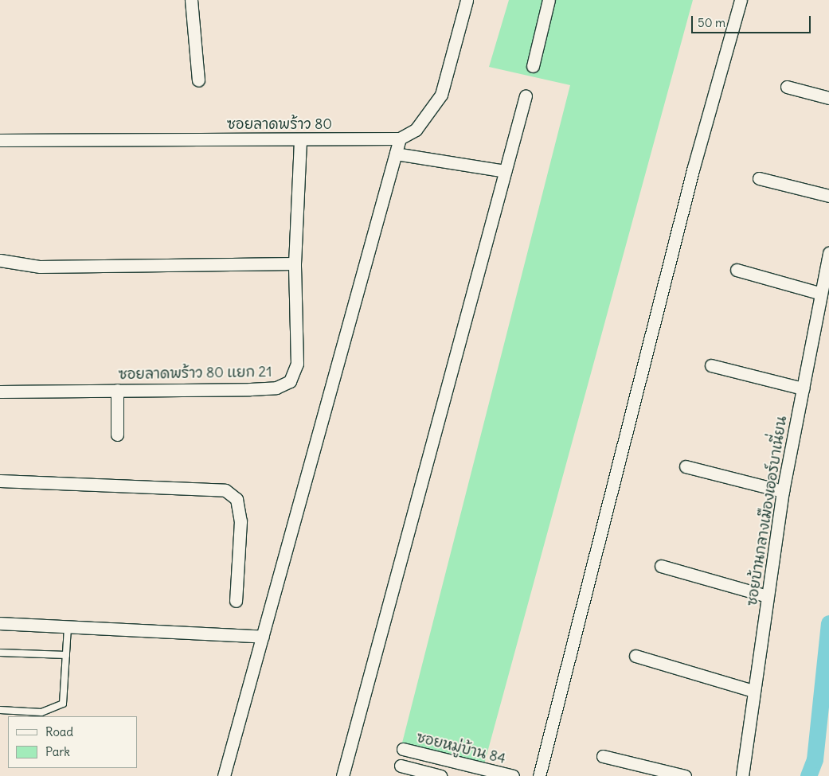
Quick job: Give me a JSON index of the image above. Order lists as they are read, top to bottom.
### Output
{
  "streets": {
    "street": [
      "ซอยลาดพร้าว 80",
      "ซอยลาดพร้าว 80 แยก 21",
      "ซอยบ้านกลางเมืองเออร์บาเนี่ยน",
      "ซอยหมู่บ้าน 84"
    ]
  },
  "crossings": [
    ["ซอยลาดพร้าว 80", "ซอยลาดพร้าว 80 แยก 21"]
  ],
  "legend": ["Road", "Park"],
  "scale_bar": "50 m"
}
